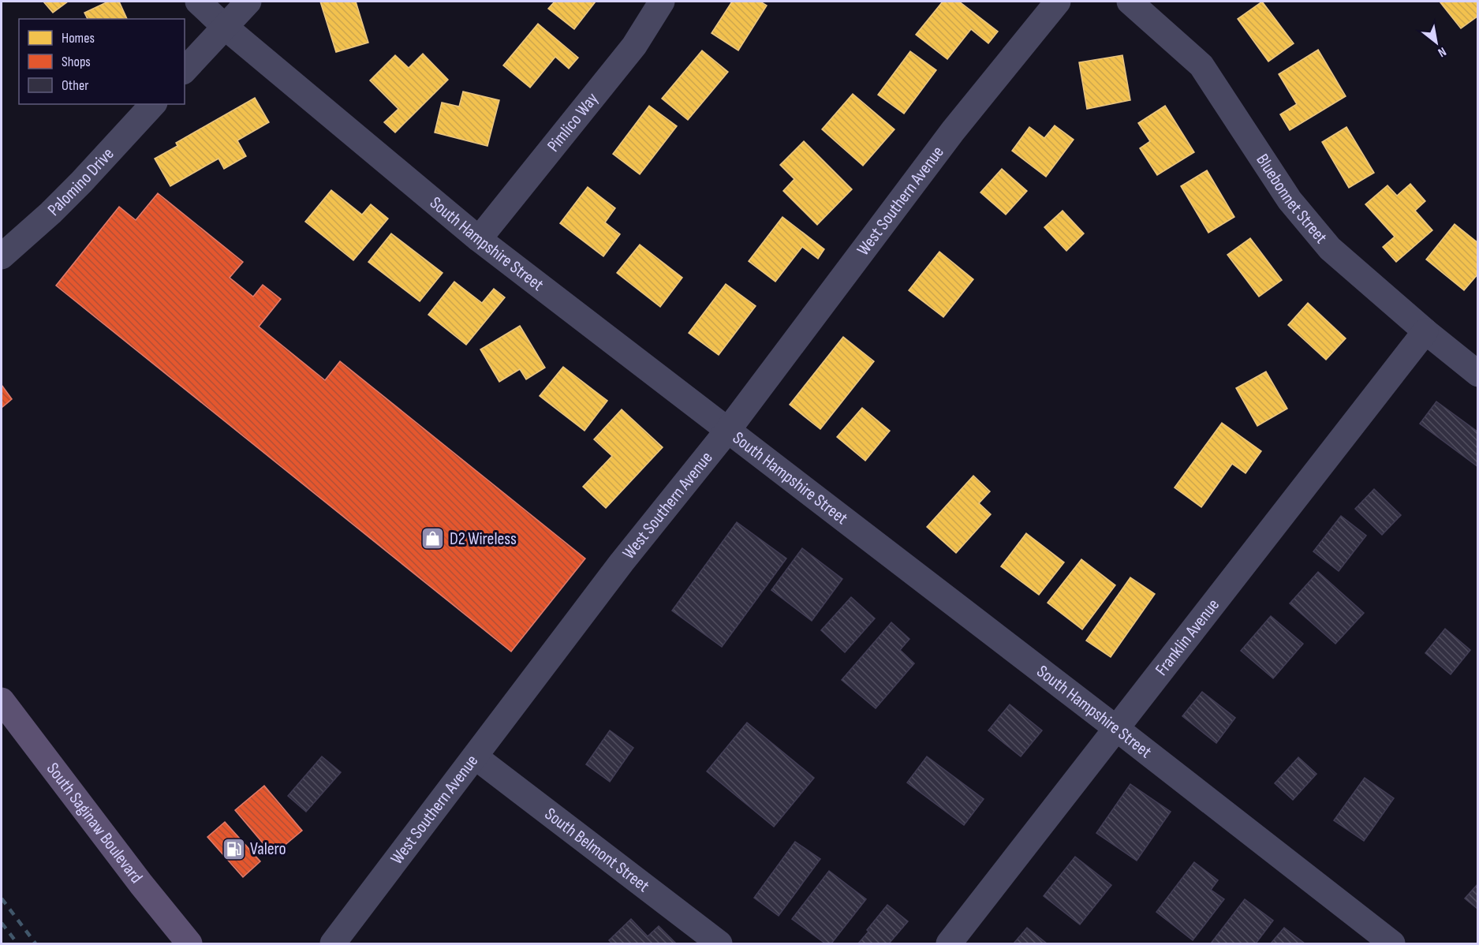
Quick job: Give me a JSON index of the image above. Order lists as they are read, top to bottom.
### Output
{
  "streets": {
    "main road": ["South Saginaw Boulevard"],
    "street": [
      "Pimlico Way",
      "Palomino Drive",
      "Bluebonnet Street",
      "West Southern Avenue",
      "South Hampshire Street",
      "Franklin Avenue",
      "South Belmont Street"
    ]
  },
  "crossings": [
    ["Pimlico Way", "South Hampshire Street"],
    ["Bluebonnet Street", "Franklin Avenue"],
    ["West Southern Avenue", "South Hampshire Street"],
    ["West Southern Avenue", "South Belmont Street"],
    ["South Hampshire Street", "Franklin Avenue"]
  ],
  "places": {
    "shop": ["D2 Wireless"],
    "fuel station": ["Valero"]
  },
  "legend": ["Homes", "Shops", "Other"],
  "north": "bottom right"
}
